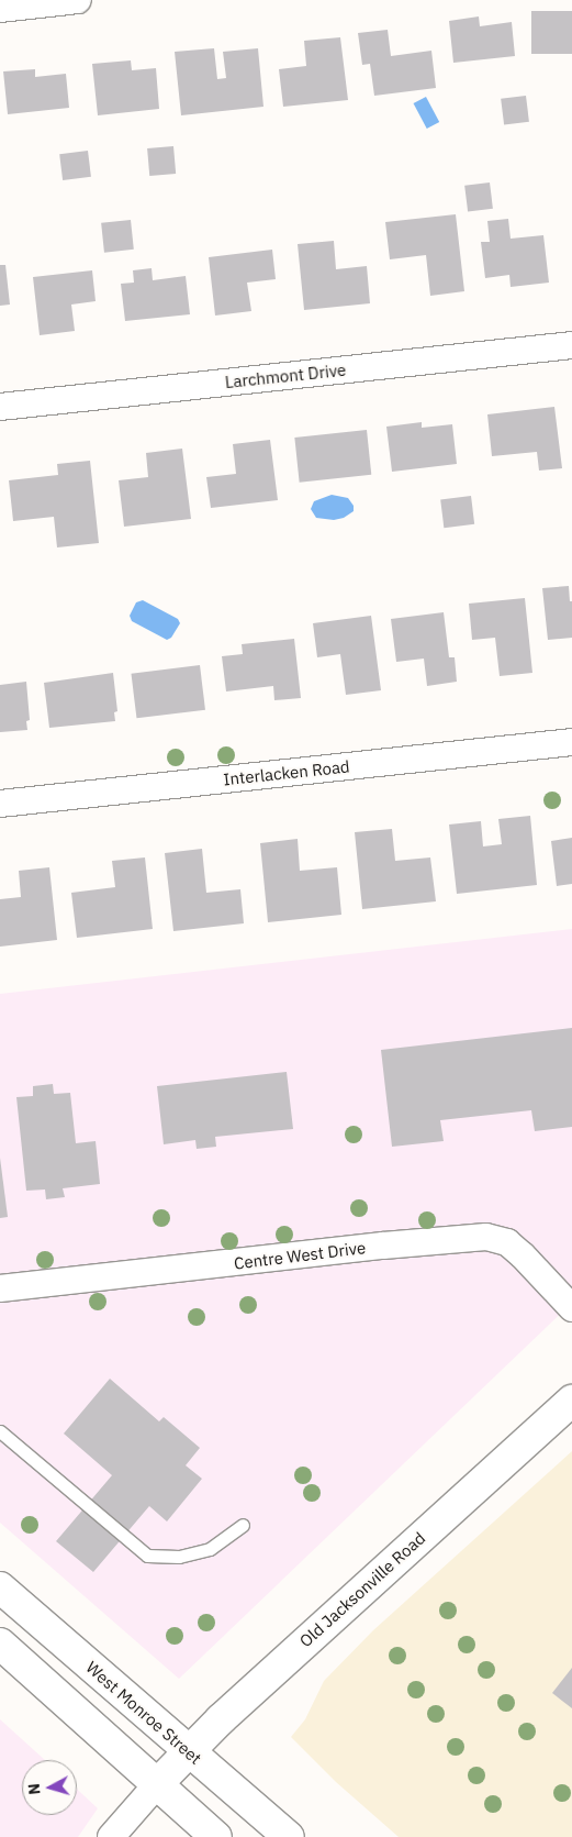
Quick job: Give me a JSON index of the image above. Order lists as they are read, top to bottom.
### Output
{
  "streets": {
    "street": [
      "Larchmont Drive",
      "Interlacken Road",
      "Centre West Drive",
      "Old Jacksonville Road",
      "West Monroe Street"
    ]
  },
  "crossings": [
    ["Old Jacksonville Road", "West Monroe Street"]
  ],
  "north": "left"
}
